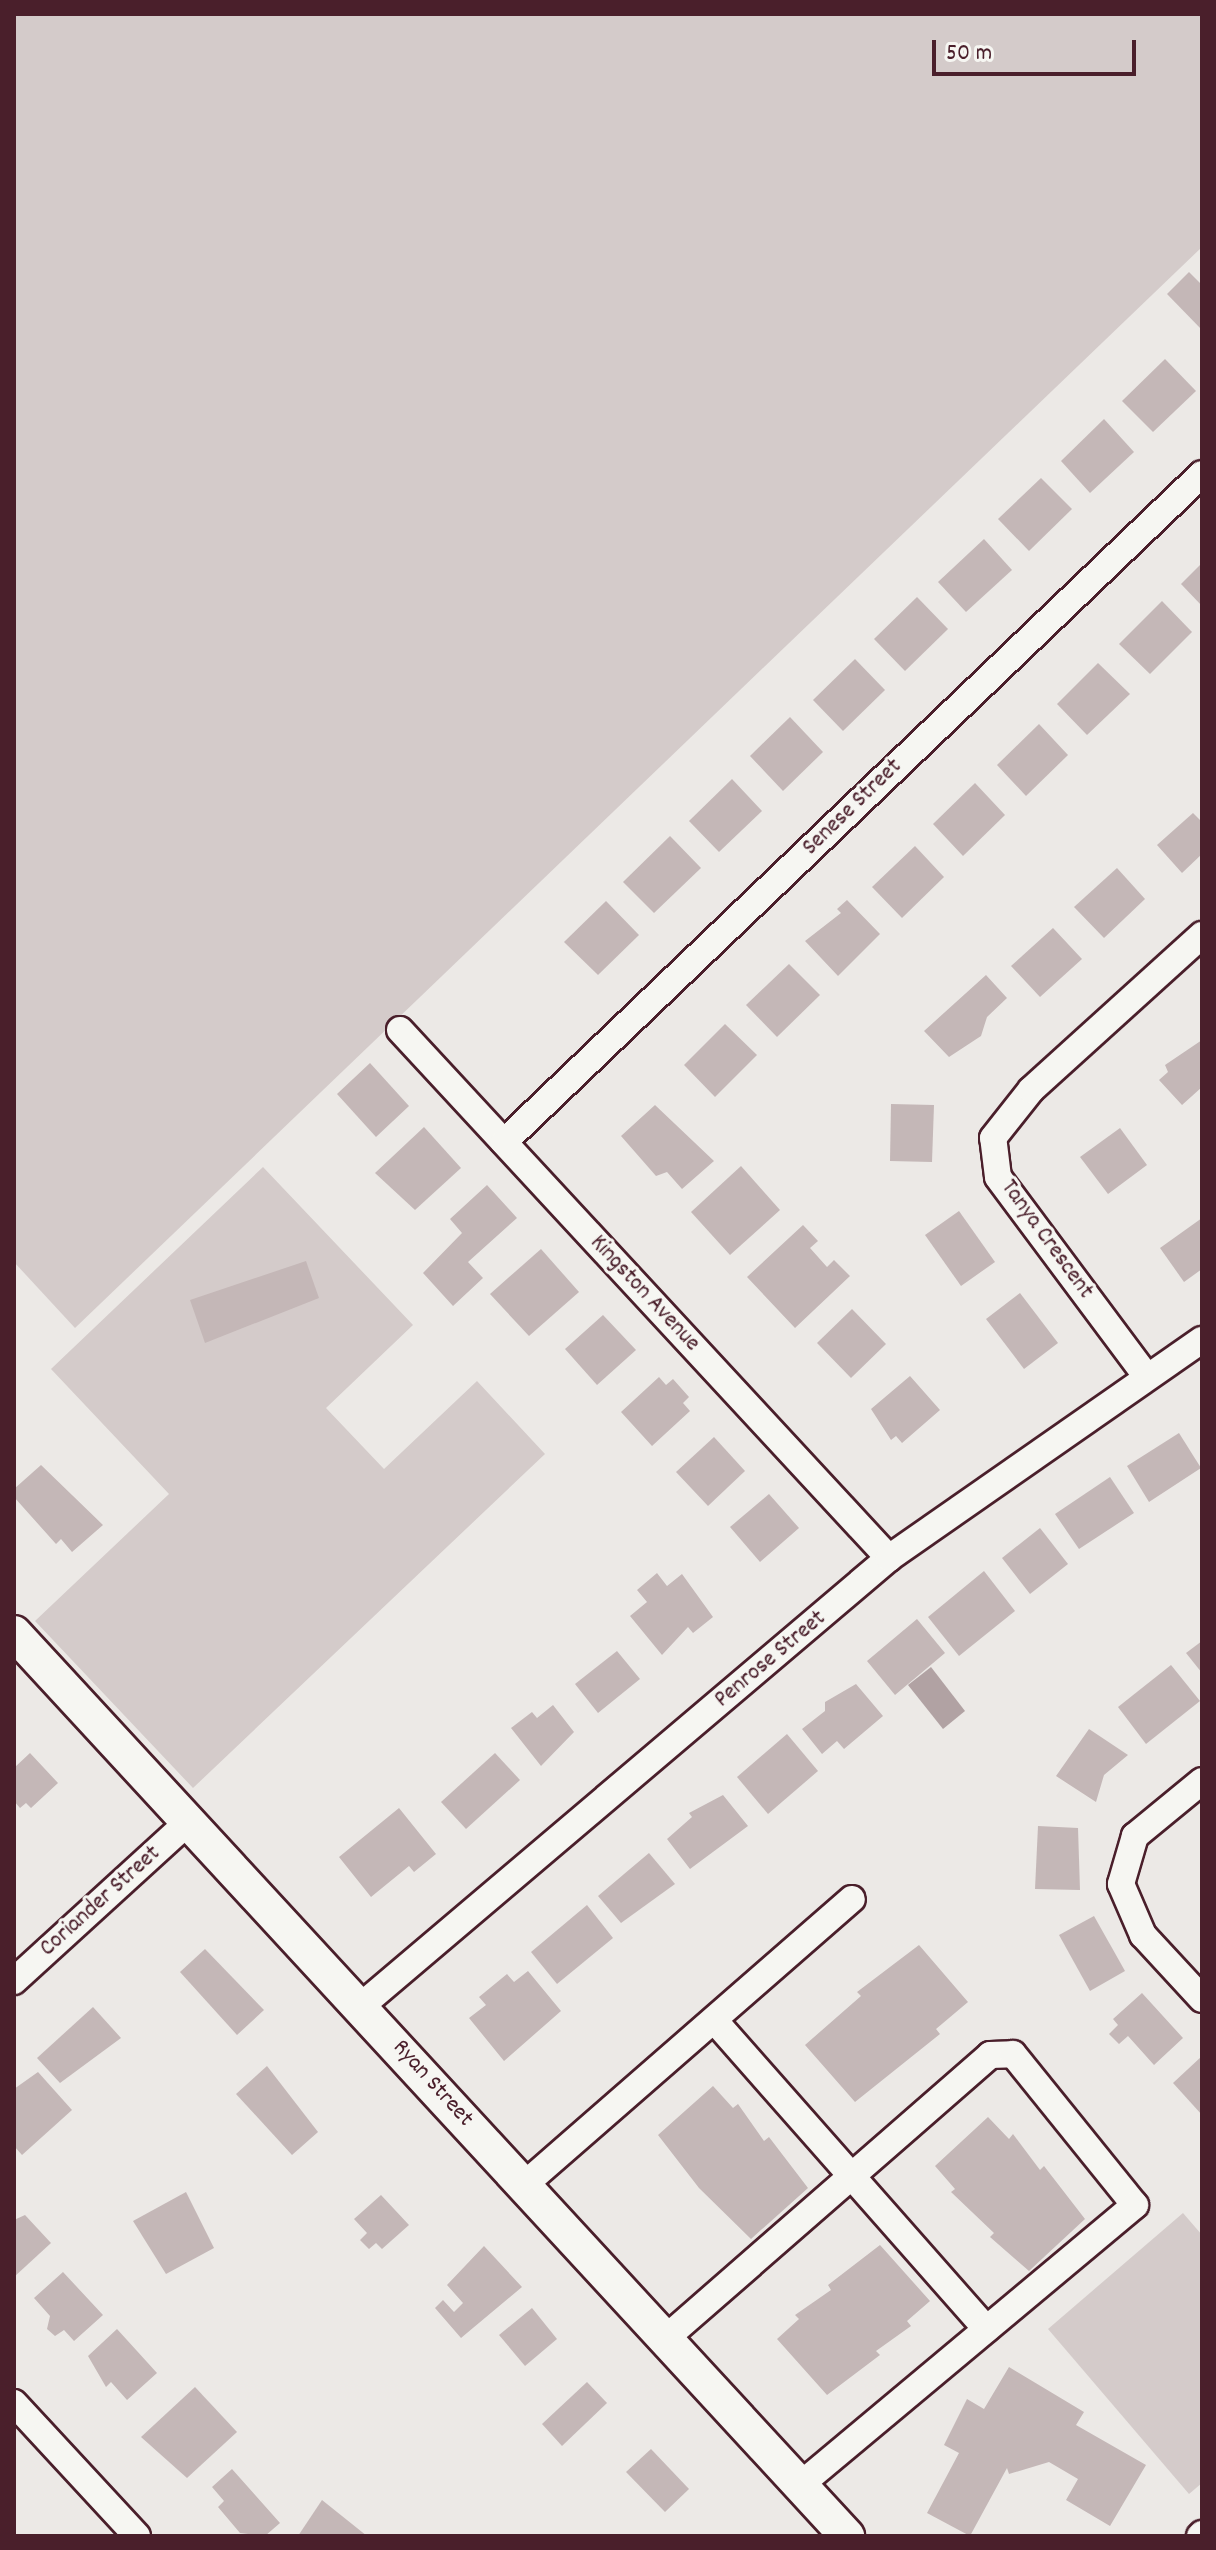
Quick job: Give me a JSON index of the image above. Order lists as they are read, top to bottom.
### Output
{
  "streets": {
    "street": [
      "Senese Street",
      "Tanya Crescent",
      "Kingston Avenue",
      "Penrose Street",
      "Coriander Street",
      "Ryan Street"
    ]
  },
  "crossings": [
    ["Senese Street", "Kingston Avenue"],
    ["Tanya Crescent", "Penrose Street"],
    ["Kingston Avenue", "Penrose Street"],
    ["Penrose Street", "Ryan Street"],
    ["Coriander Street", "Ryan Street"]
  ],
  "scale_bar": "50 m"
}
